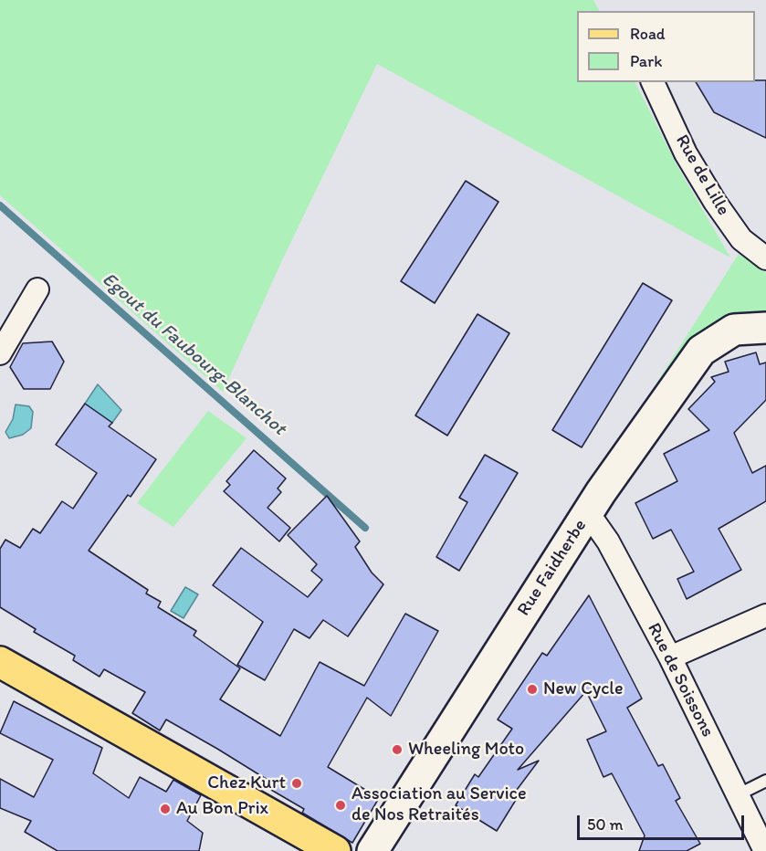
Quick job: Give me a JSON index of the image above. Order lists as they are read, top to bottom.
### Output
{
  "streets": {
    "street": ["Rue de Lille", "Rue Faidherbe", "Rue de Soissons"]
  },
  "crossings": [
    ["Rue Faidherbe", "Rue de Soissons"]
  ],
  "water": ["Egout du Faubourg-Blanchot"],
  "places": [
    "New Cycle",
    "Wheeling Moto",
    "Chez Kurt",
    "Association au Service de Nos Retraités",
    "Au Bon Prix"
  ],
  "legend": ["Road", "Park"],
  "scale_bar": "50 m"
}
